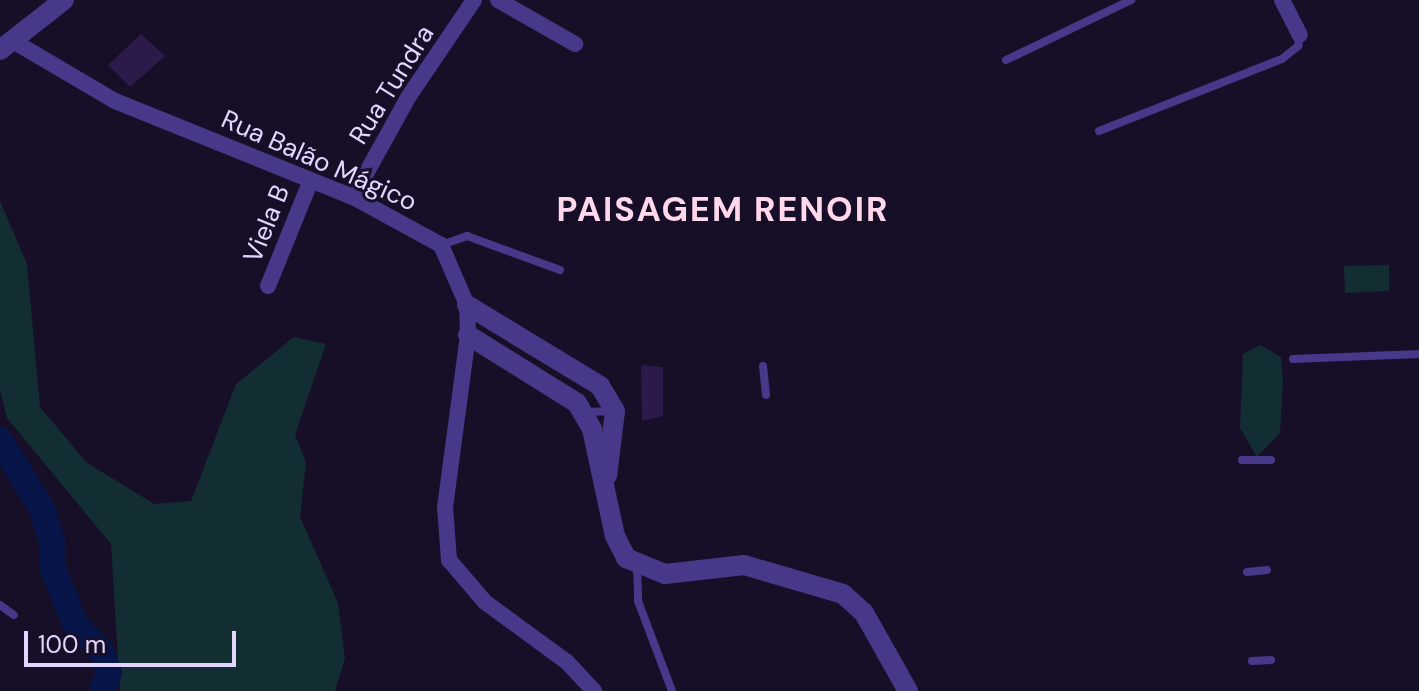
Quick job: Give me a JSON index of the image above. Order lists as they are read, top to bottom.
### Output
{
  "streets": {
    "street": ["Rua Tundra", "Rua Balão Mágico", "Viela B"]
  },
  "crossings": [
    ["Rua Tundra", "Rua Balão Mágico"],
    ["Rua Balão Mágico", "Viela B"]
  ],
  "districts": ["PAISAGEM RENOIR"],
  "scale_bar": "100 m"
}
